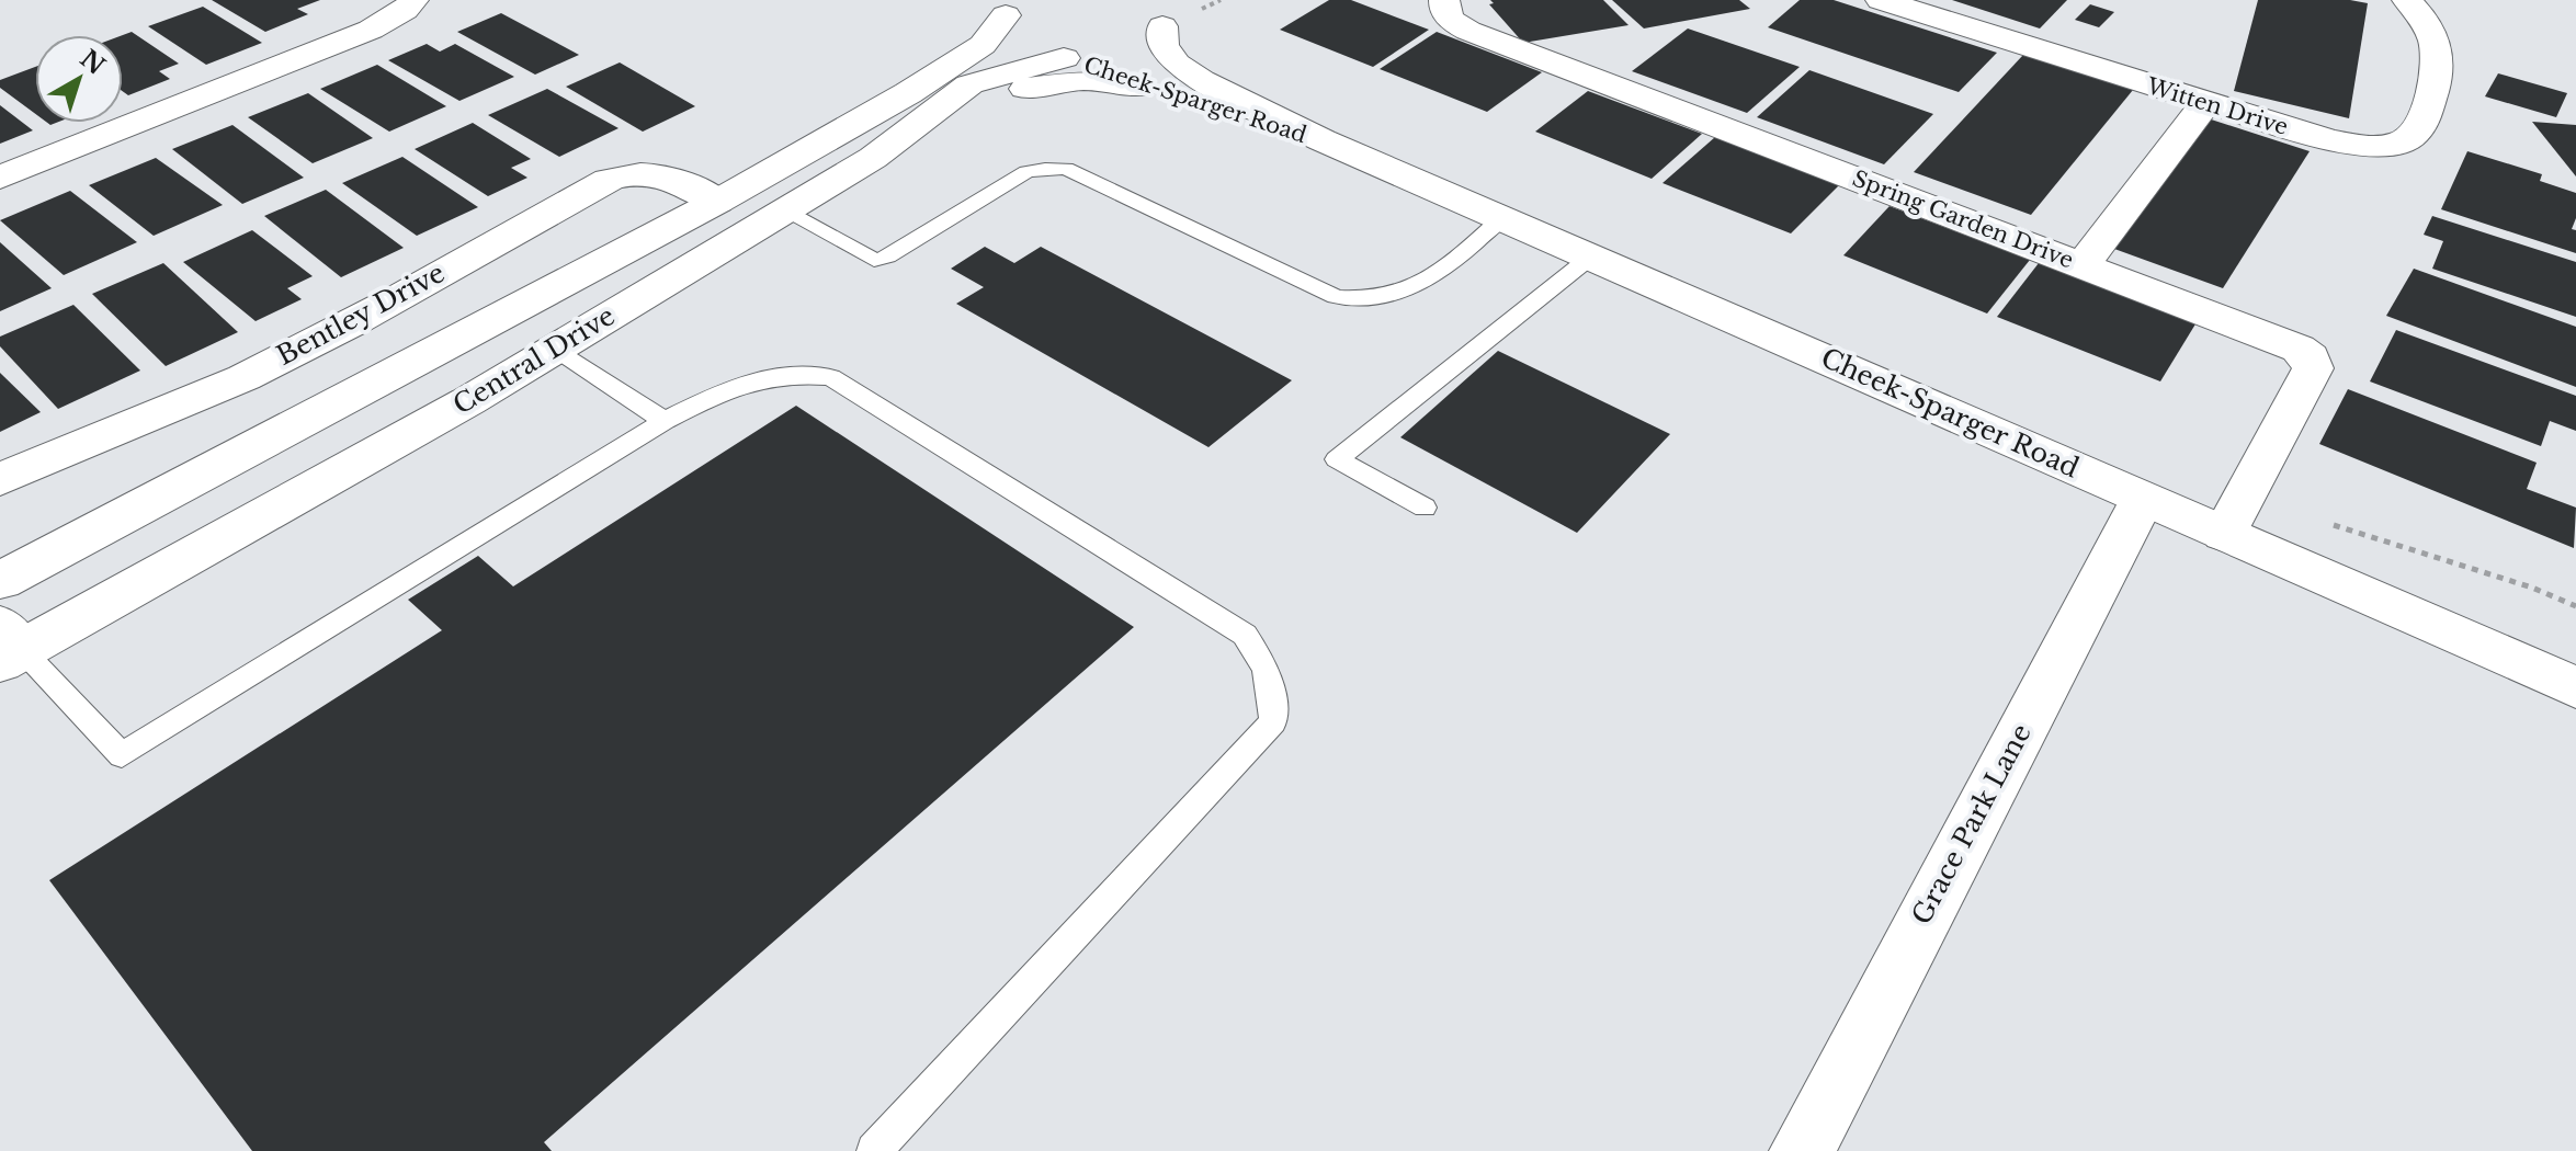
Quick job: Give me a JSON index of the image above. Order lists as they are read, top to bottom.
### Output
{
  "streets": {
    "main road": [
      "Cheek-Sparger Road",
      "Witten Drive",
      "Spring Garden Drive",
      "Bentley Drive",
      "Central Drive",
      "Grace Park Lane"
    ]
  },
  "crossings": [
    ["Cheek-Sparger Road", "Spring Garden Drive"],
    ["Cheek-Sparger Road", "Central Drive"],
    ["Cheek-Sparger Road", "Grace Park Lane"],
    ["Bentley Drive", "Central Drive"]
  ],
  "north": "top right"
}
